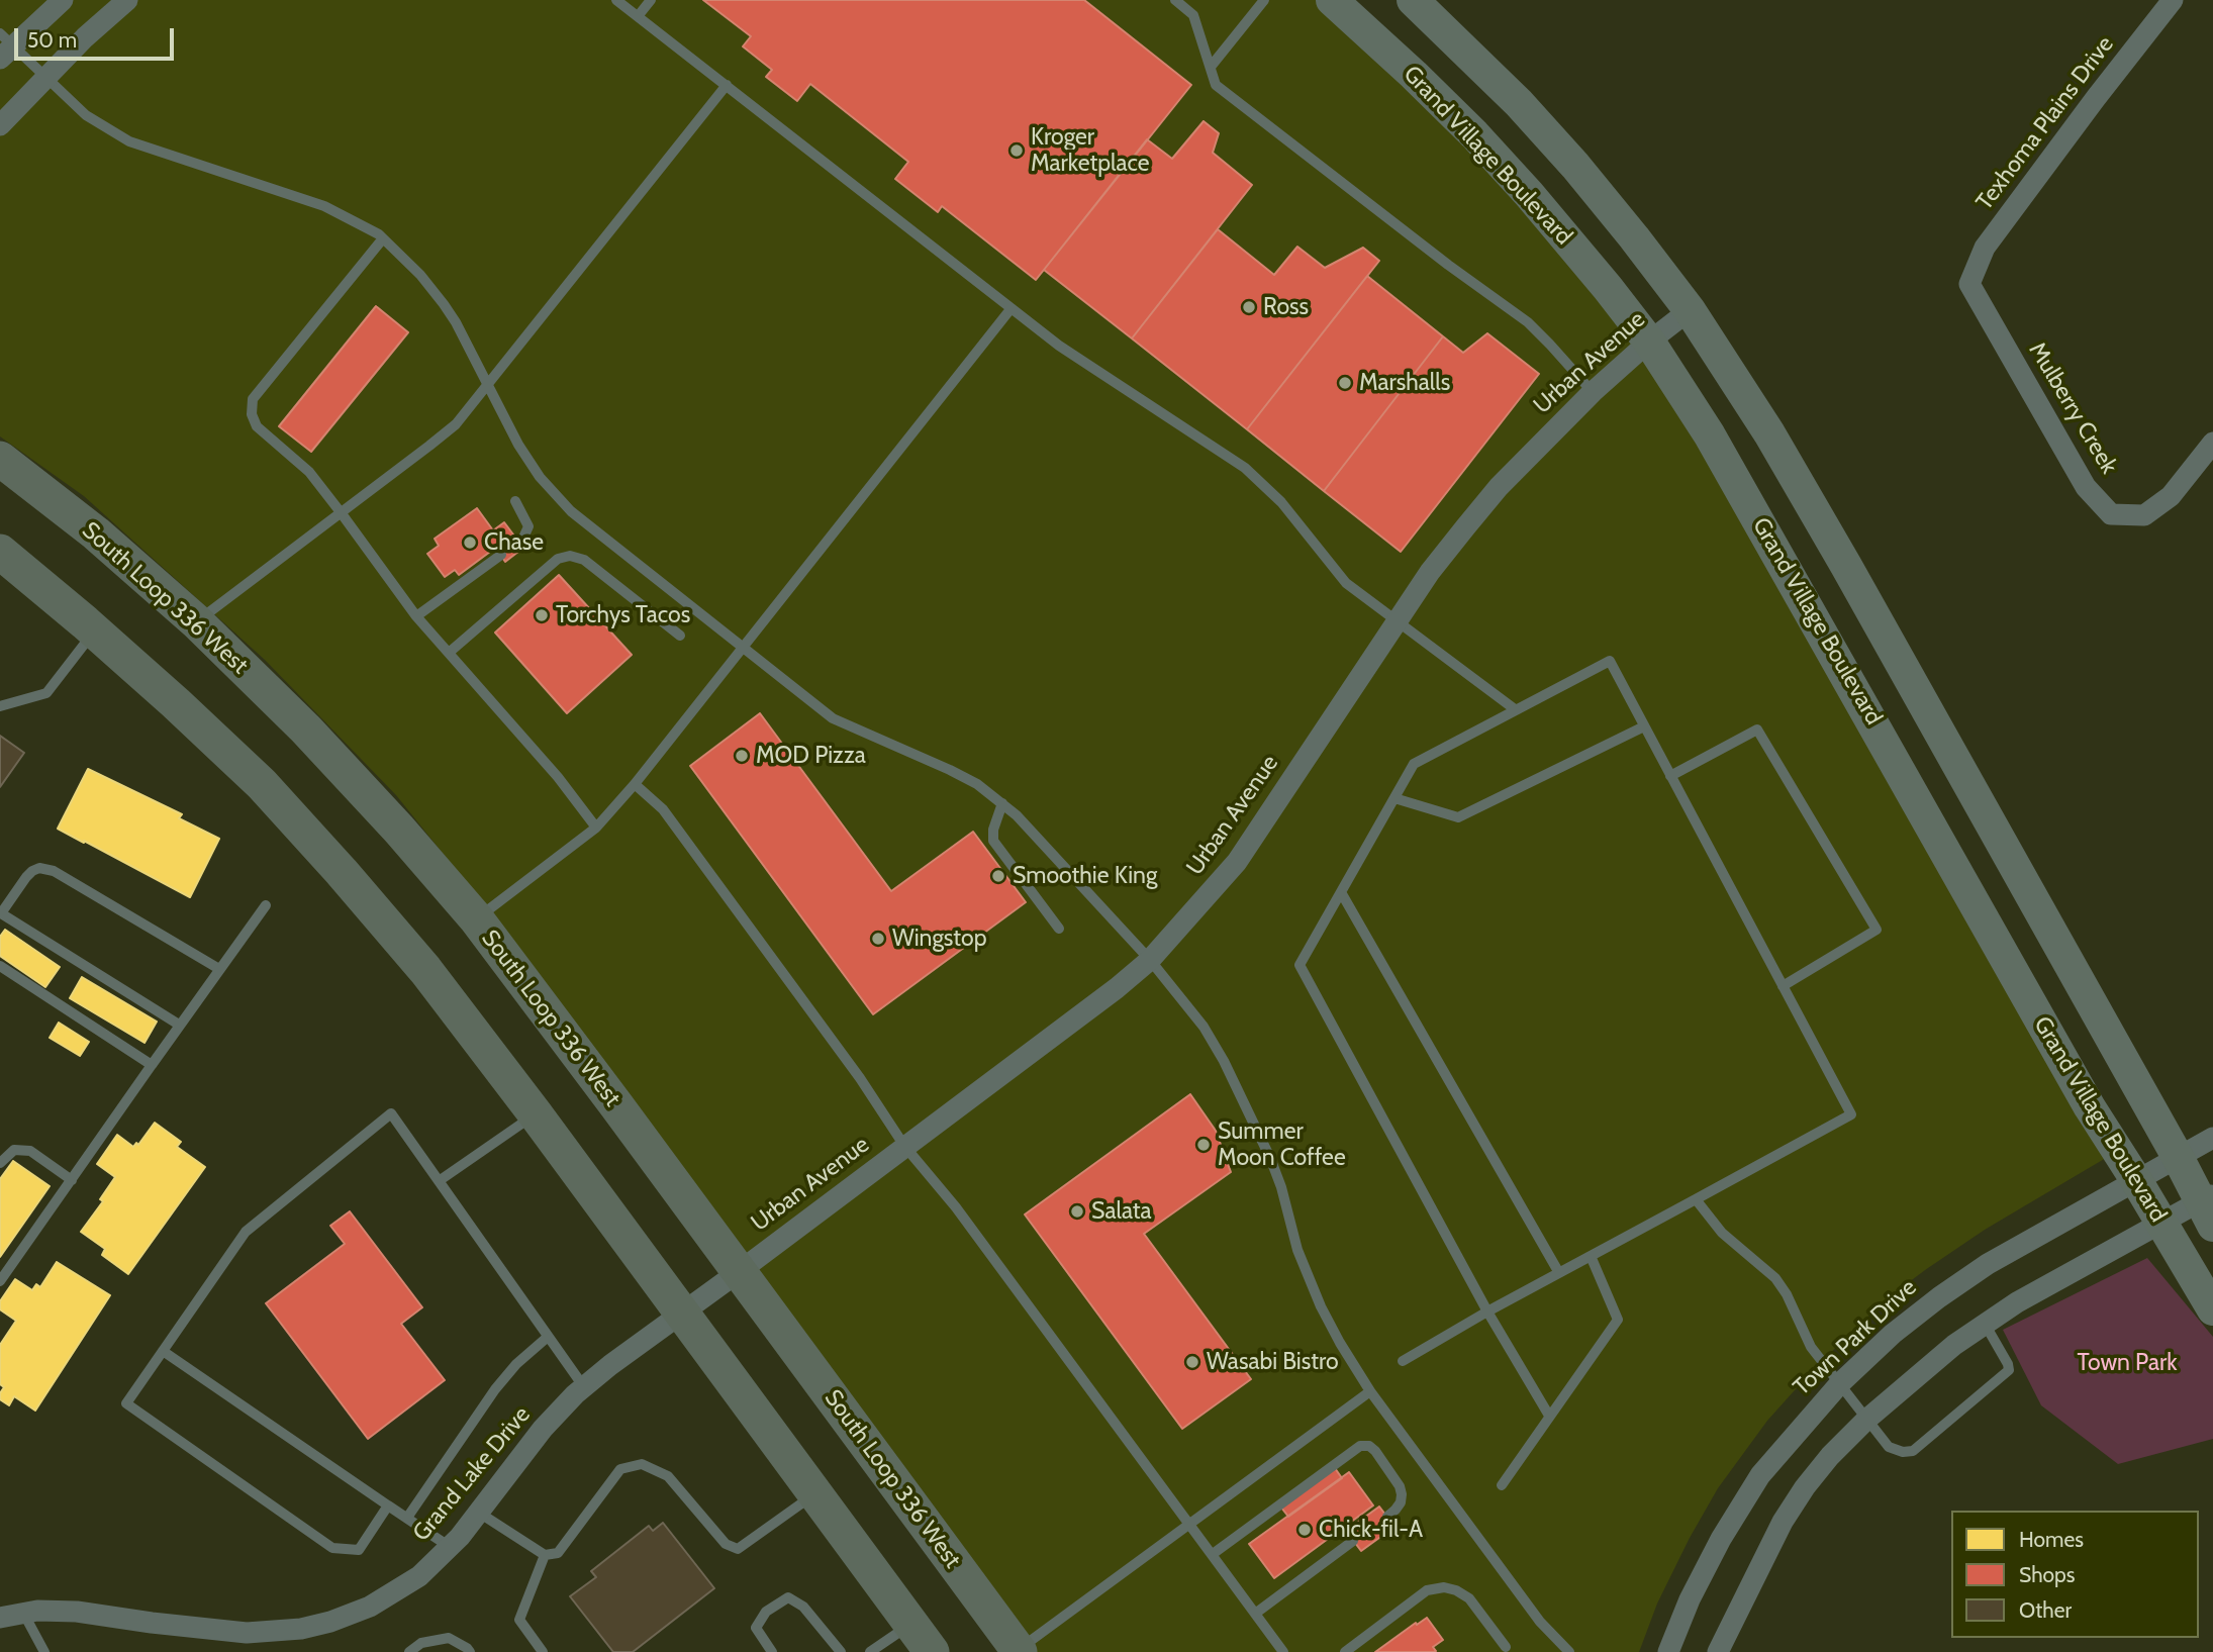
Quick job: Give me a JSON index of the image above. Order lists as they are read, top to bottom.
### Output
{
  "streets": {
    "main road": ["South Loop 336 West"],
    "street": [
      "Texhoma Plains Drive",
      "Grand Village Boulevard",
      "Urban Avenue",
      "Mulberry Creek",
      "Town Park Drive",
      "Grand Lake Drive"
    ]
  },
  "crossings": [
    ["Texhoma Plains Drive", "Mulberry Creek"],
    ["Grand Village Boulevard", "Urban Avenue"],
    ["Grand Village Boulevard", "Town Park Drive"],
    ["Urban Avenue", "South Loop 336 West"],
    ["Urban Avenue", "Grand Lake Drive"],
    ["South Loop 336 West", "Grand Lake Drive"]
  ],
  "parks": ["Town Park"],
  "places": [
    "Kroger Marketplace",
    "Ross",
    "Marshalls",
    "Chase",
    "Torchys Tacos",
    "MOD Pizza",
    "Smoothie King",
    "Wingstop",
    "Summer Moon Coffee",
    "Salata",
    "Wasabi Bistro",
    "Chick-fil-A"
  ],
  "legend": ["Homes", "Shops", "Other"],
  "scale_bar": "50 m"
}
